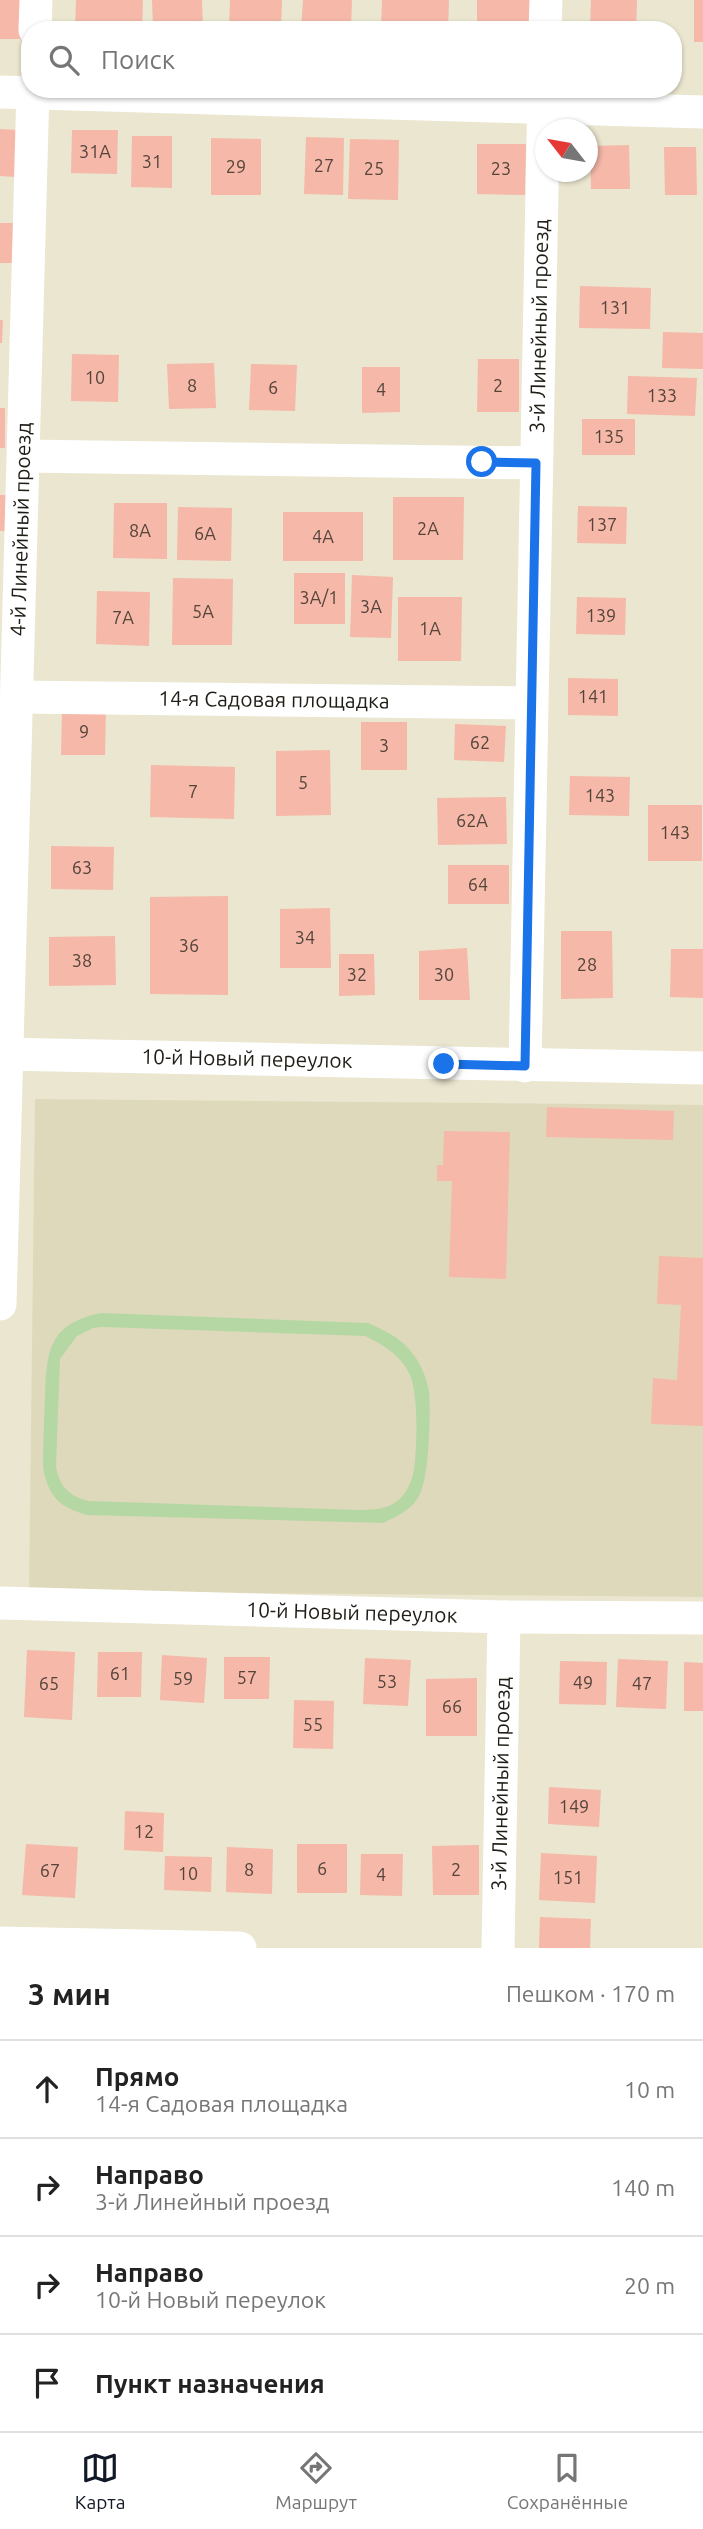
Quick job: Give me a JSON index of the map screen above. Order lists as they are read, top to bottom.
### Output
{
  "streets": {
    "street": [
      "3-й Линейный проезд",
      "4-й Линейный проезд",
      "14-я Садовая площадка",
      "10-й Новый переулок"
    ]
  },
  "crossings": [
    ["3-й Линейный проезд", "14-я Садовая площадка"],
    ["3-й Линейный проезд", "10-й Новый переулок"],
    ["4-й Линейный проезд", "14-я Садовая площадка"],
    ["4-й Линейный проезд", "10-й Новый переулок"]
  ],
  "house_numbers": [
    "31А",
    "31",
    "27",
    "29",
    "25",
    "23",
    "131",
    "10",
    "8",
    "2",
    "6",
    "4",
    "133",
    "135",
    "137",
    "2А",
    "8А",
    "6А",
    "4А",
    "3А/1",
    "3А",
    "5А",
    "139",
    "7А",
    "1А",
    "141",
    "9",
    "62",
    "3",
    "5",
    "7",
    "143",
    "62А",
    "143",
    "63",
    "64",
    "34",
    "36",
    "38",
    "28",
    "32",
    "30",
    "61",
    "57",
    "59",
    "53",
    "49",
    "65",
    "47",
    "66",
    "55",
    "149",
    "12",
    "6",
    "8",
    "2",
    "67",
    "10",
    "4",
    "151"
  ],
  "north": "top left",
  "page": {
    "search": "Поиск",
    "heading": ["3 мин", "Пешком · 170 m"],
    "list": [
      ["Прямо", "14-я Садовая площадка", "10 m"],
      ["Направо", "3-й Линейный проезд", "140 m"],
      ["Направо", "10-й Новый переулок", "20 m"],
      "Пункт назначения"
    ],
    "nav": ["Карта", "Маршрут", "Сохранённые"]
  }
}
